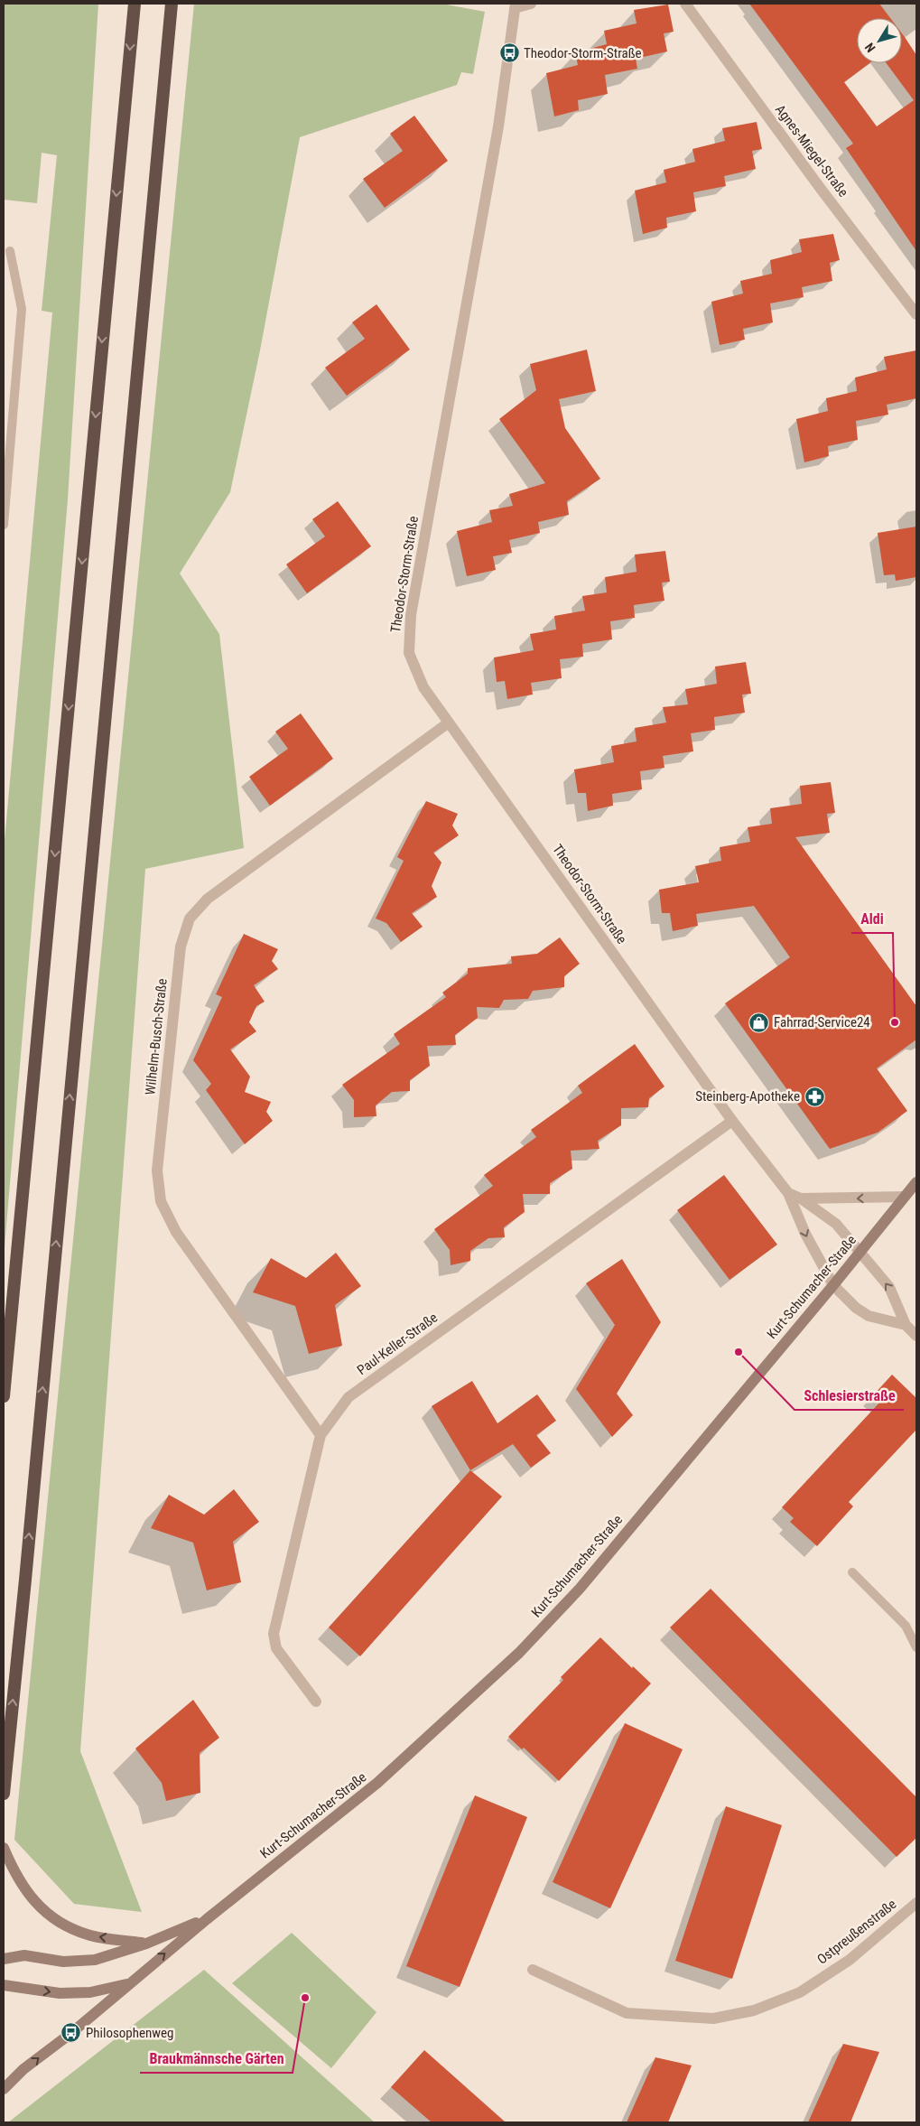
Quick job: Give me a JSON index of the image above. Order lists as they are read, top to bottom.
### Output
{
  "streets": {
    "main road": ["Kurt-Schumacher-Straße"],
    "street": [
      "Agnes-Miegel-Straße",
      "Theodor-Storm-Straße",
      "Wilhelm-Busch-Straße",
      "Paul-Keller-Straße",
      "Ostpreußenstraße"
    ]
  },
  "crossings": [
    ["Theodor-Storm-Straße", "Wilhelm-Busch-Straße"],
    ["Theodor-Storm-Straße", "Kurt-Schumacher-Straße"],
    ["Theodor-Storm-Straße", "Paul-Keller-Straße"],
    ["Wilhelm-Busch-Straße", "Paul-Keller-Straße"]
  ],
  "places": {
    "bus stop": ["Theodor-Storm-Straße", "Philosophenweg"],
    "shop": ["Fahrrad-Service24"],
    "other": ["Aldi", "Schlesierstraße", "Braukmännsche Gärten"],
    "pharmacy": ["Steinberg-Apotheke"]
  },
  "north": "bottom left"
}
